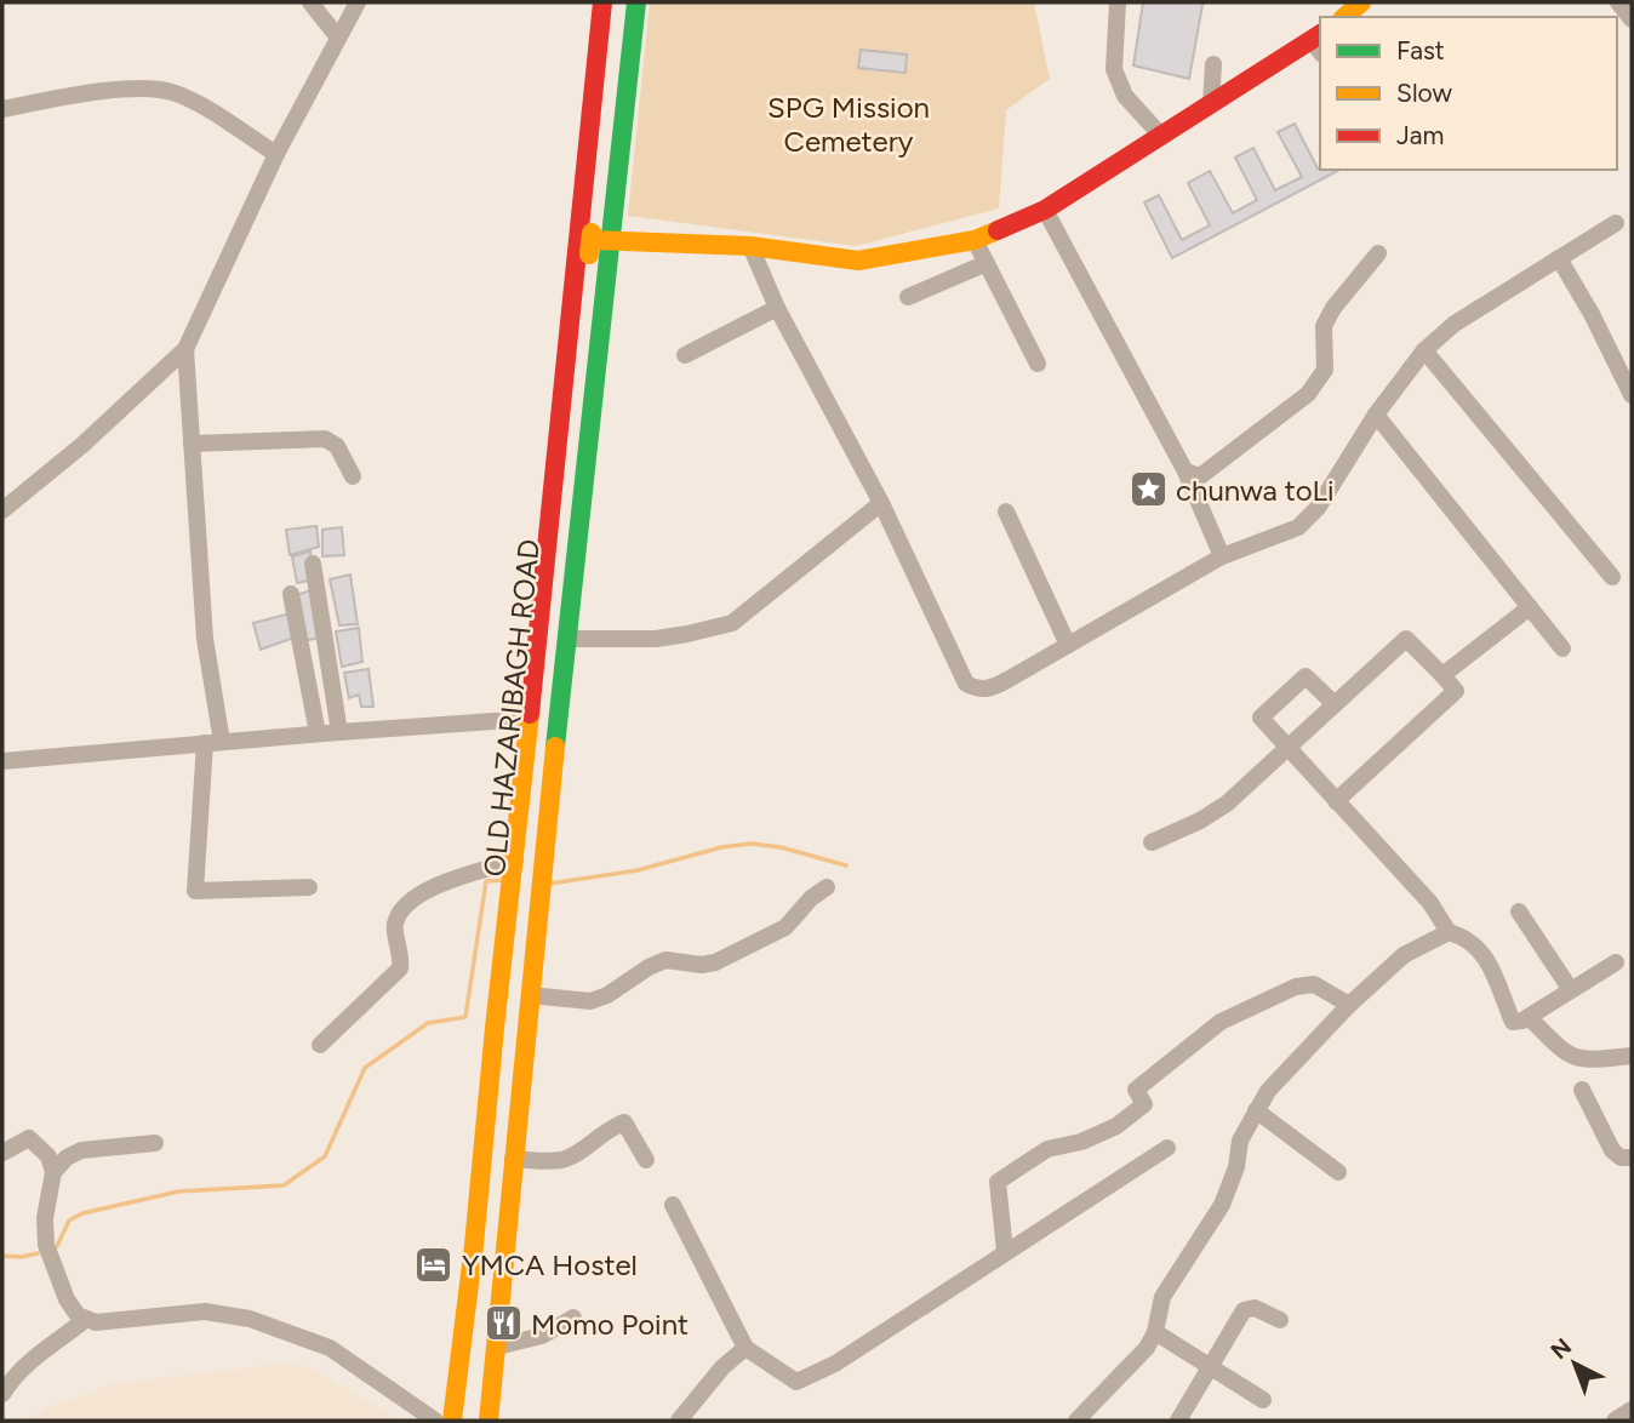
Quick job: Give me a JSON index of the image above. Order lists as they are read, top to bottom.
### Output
{
  "streets": {
    "street": ["OLD HAZARIBAGH ROAD"]
  },
  "parks": ["SPG Mission Cemetery"],
  "places": {
    "place": ["chunwa toLi"],
    "hotel": ["YMCA Hostel"],
    "restaurant": ["Momo Point"]
  },
  "legend": ["Fast", "Slow", "Jam"],
  "north": "top left"
}
